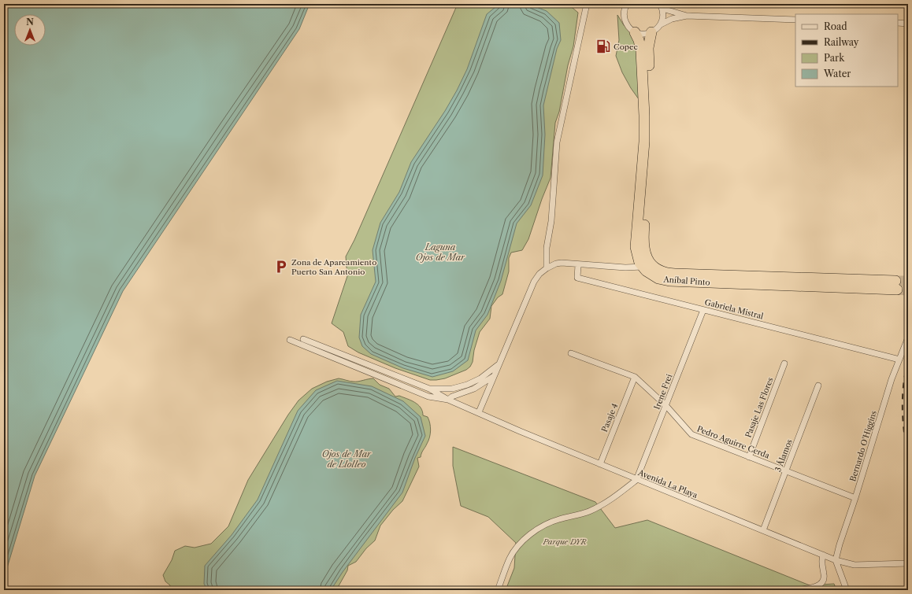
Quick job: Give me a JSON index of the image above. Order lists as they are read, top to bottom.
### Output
{
  "streets": {
    "highway": ["Aníbal Pinto"],
    "street": [
      "Gabriela Mistral",
      "Irene Frei",
      "Pasaje Las Flores",
      "Pasaje 4",
      "Pedro Aguirre Cerda",
      "Bernardo O'Higgins",
      "3 Álamos",
      "Avenida La Playa"
    ]
  },
  "crossings": [
    ["Gabriela Mistral", "Irene Frei"],
    ["Gabriela Mistral", "Bernardo O'Higgins"],
    ["Irene Frei", "Pedro Aguirre Cerda"],
    ["Irene Frei", "Avenida La Playa"],
    ["Pasaje Las Flores", "Pedro Aguirre Cerda"],
    ["Pasaje 4", "Pedro Aguirre Cerda"],
    ["Pasaje 4", "Avenida La Playa"],
    ["Pedro Aguirre Cerda", "Bernardo O'Higgins"],
    ["Pedro Aguirre Cerda", "3 Álamos"],
    ["Bernardo O'Higgins", "Avenida La Playa"],
    ["3 Álamos", "Avenida La Playa"]
  ],
  "water": ["Laguna Ojos de Mar", "Ojos de Mar de Llolleo"],
  "parks": ["Parque DYR"],
  "places": {
    "fuel station": ["Copec"],
    "parking": ["Zona de Aparcamiento Puerto San Antonio"]
  },
  "legend": [
    "Road",
    "Railway",
    "Park",
    "Water"
  ],
  "north": "top"
}
